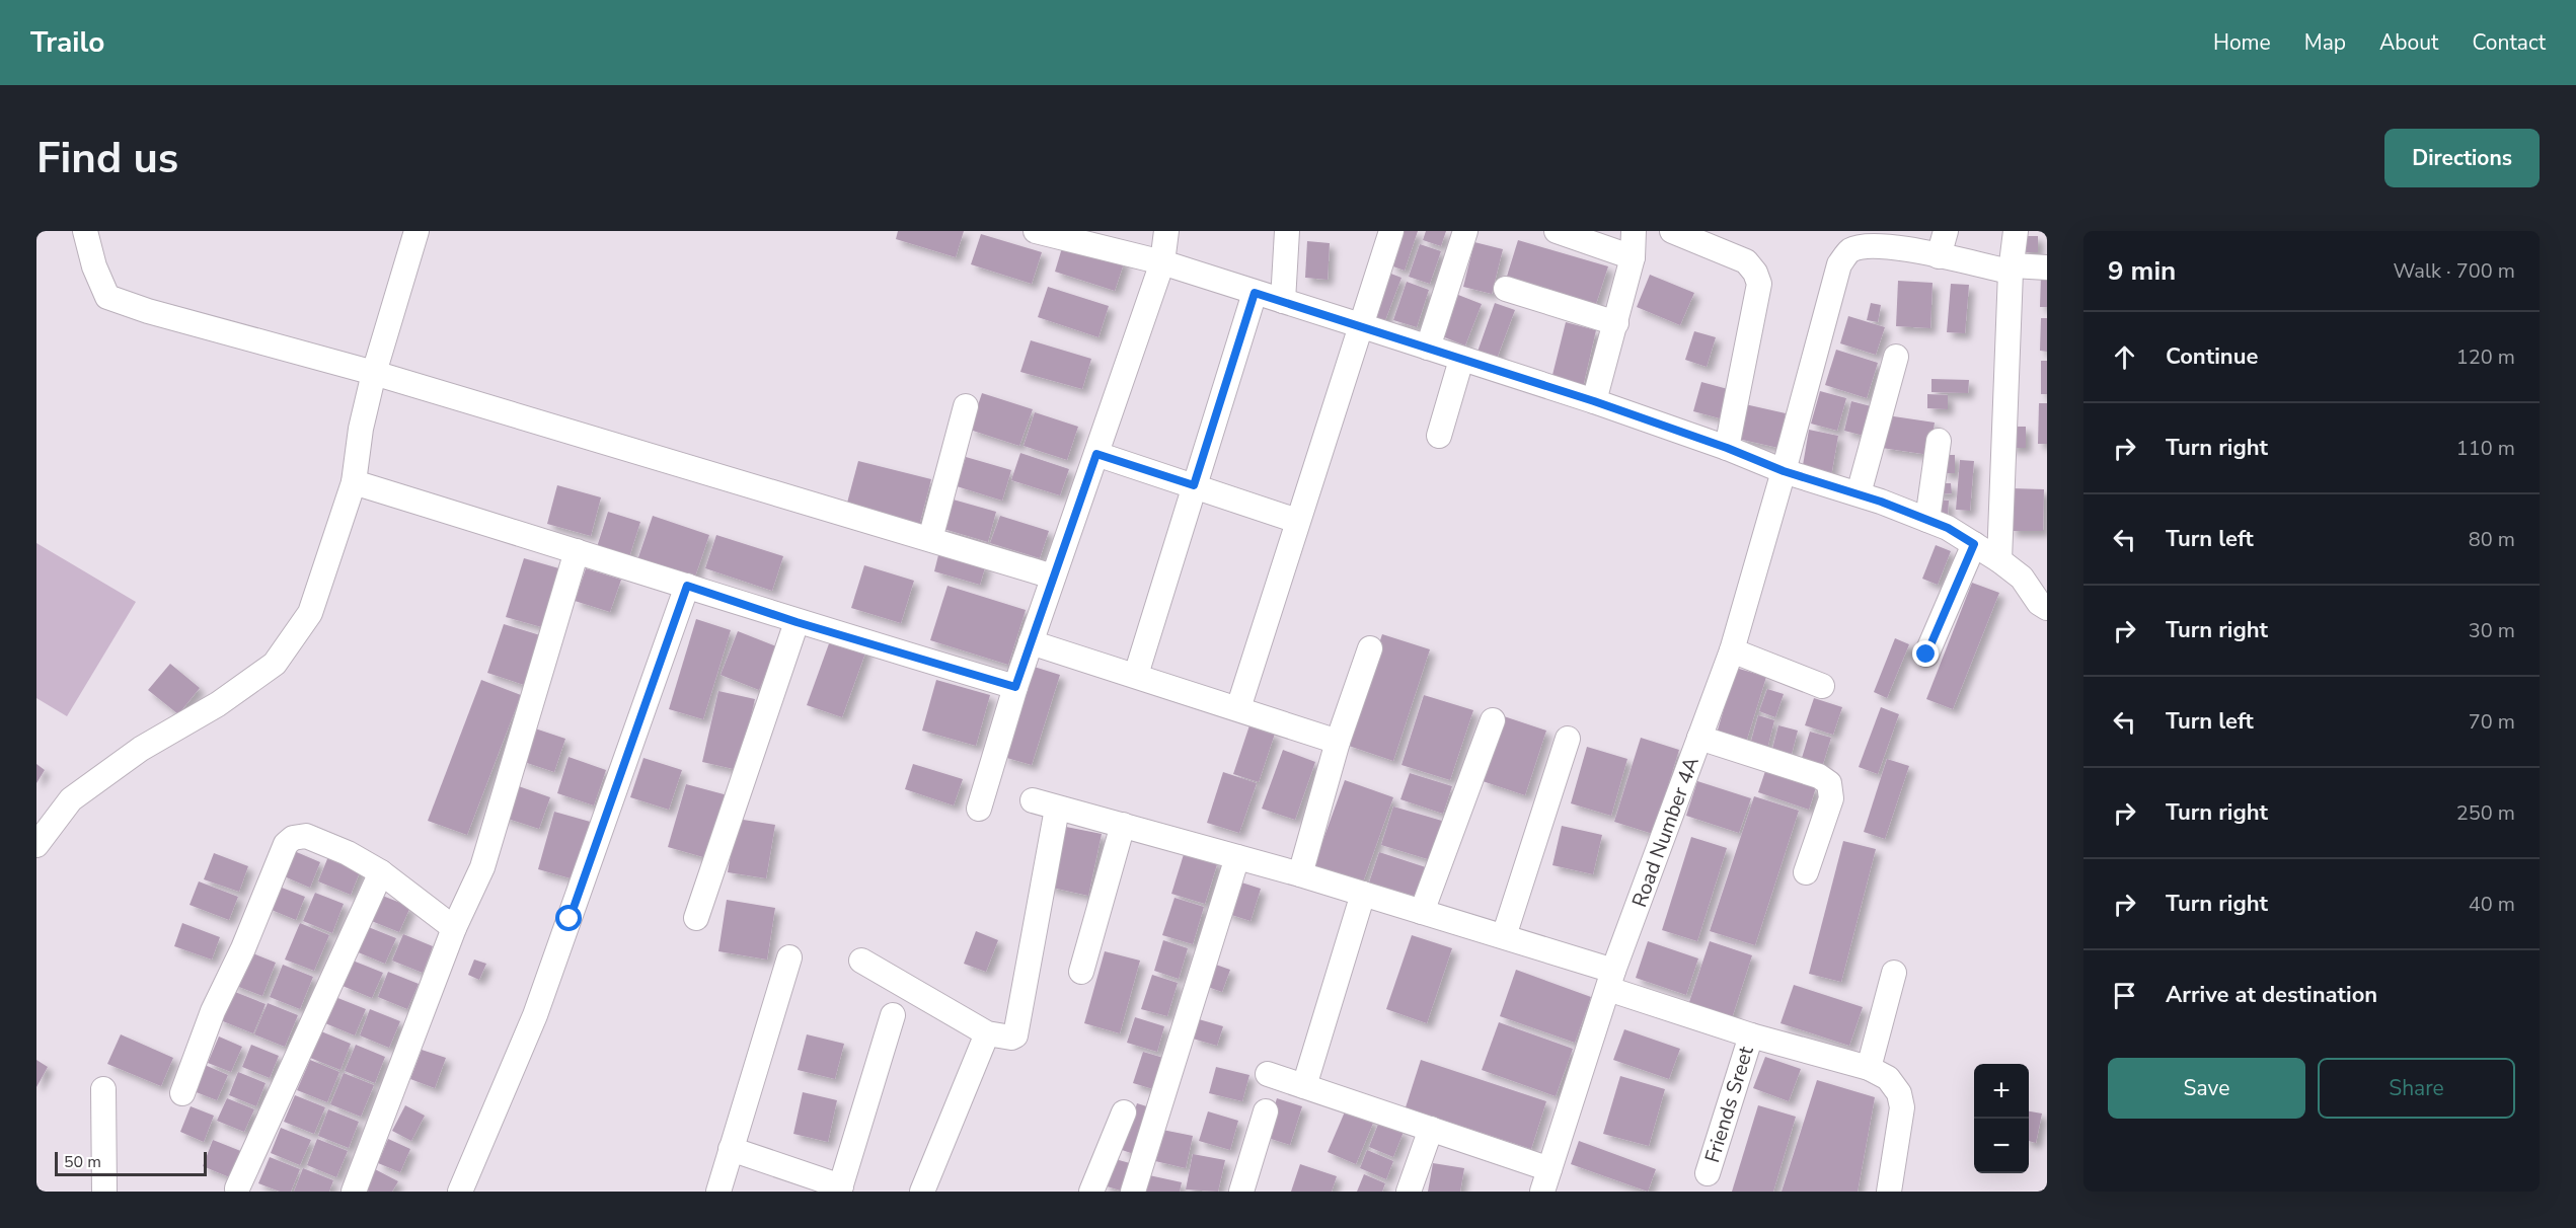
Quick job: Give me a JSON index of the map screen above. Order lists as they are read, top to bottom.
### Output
{
  "streets": {
    "street": ["Road Number 4A", "Friends Sreet"]
  },
  "scale_bar": "50 m",
  "page": {
    "header": "Trailo",
    "nav": [
      "Home",
      "Map",
      "About",
      "Contact"
    ],
    "buttons": [
      "Directions",
      ["Save", "Share"]
    ],
    "title": "Find us",
    "heading": ["9 min", "Walk · 700 m"],
    "list": [
      ["Continue", "120 m"],
      ["Turn right", "110 m"],
      ["Turn left", "80 m"],
      ["Turn right", "30 m"],
      ["Turn left", "70 m"],
      ["Turn right", "250 m"],
      ["Turn right", "40 m"],
      "Arrive at destination"
    ],
    "map_buttons": ["+", "−"],
    "scale": "50 m"
  }
}
